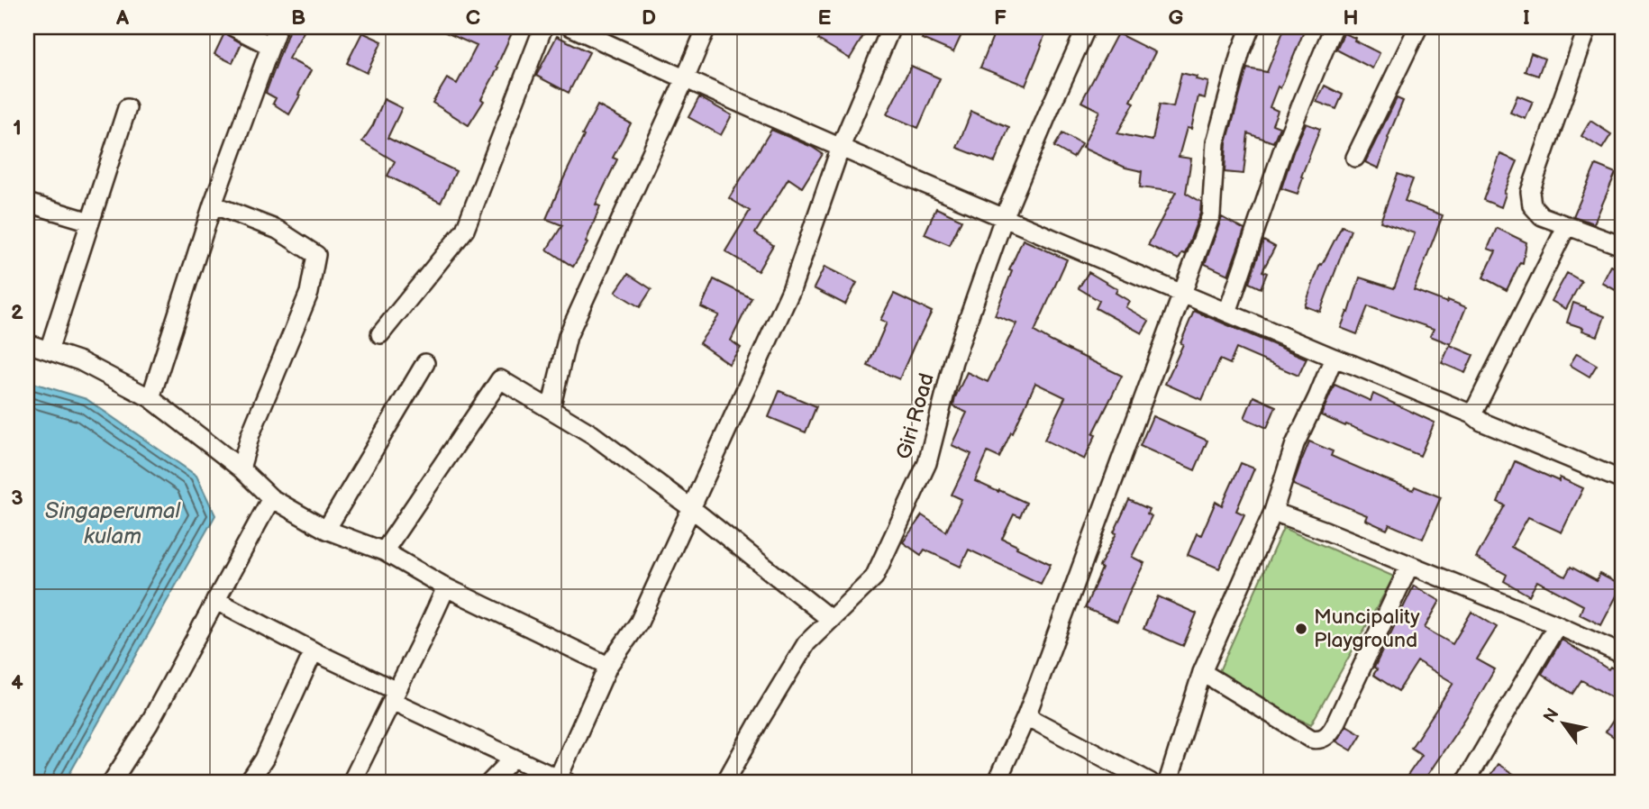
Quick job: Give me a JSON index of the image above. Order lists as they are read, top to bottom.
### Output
{
  "streets": {
    "street": ["Giri Road"]
  },
  "water": ["Singaperumal kulam"],
  "places": ["Muncipality Playground"],
  "north": "top left",
  "grid": {
    "columns": [
      "A",
      "B",
      "C",
      "D",
      "E",
      "F",
      "G",
      "H",
      "I"
    ],
    "rows": [
      "1",
      "2",
      "3",
      "4"
    ]
  }
}
